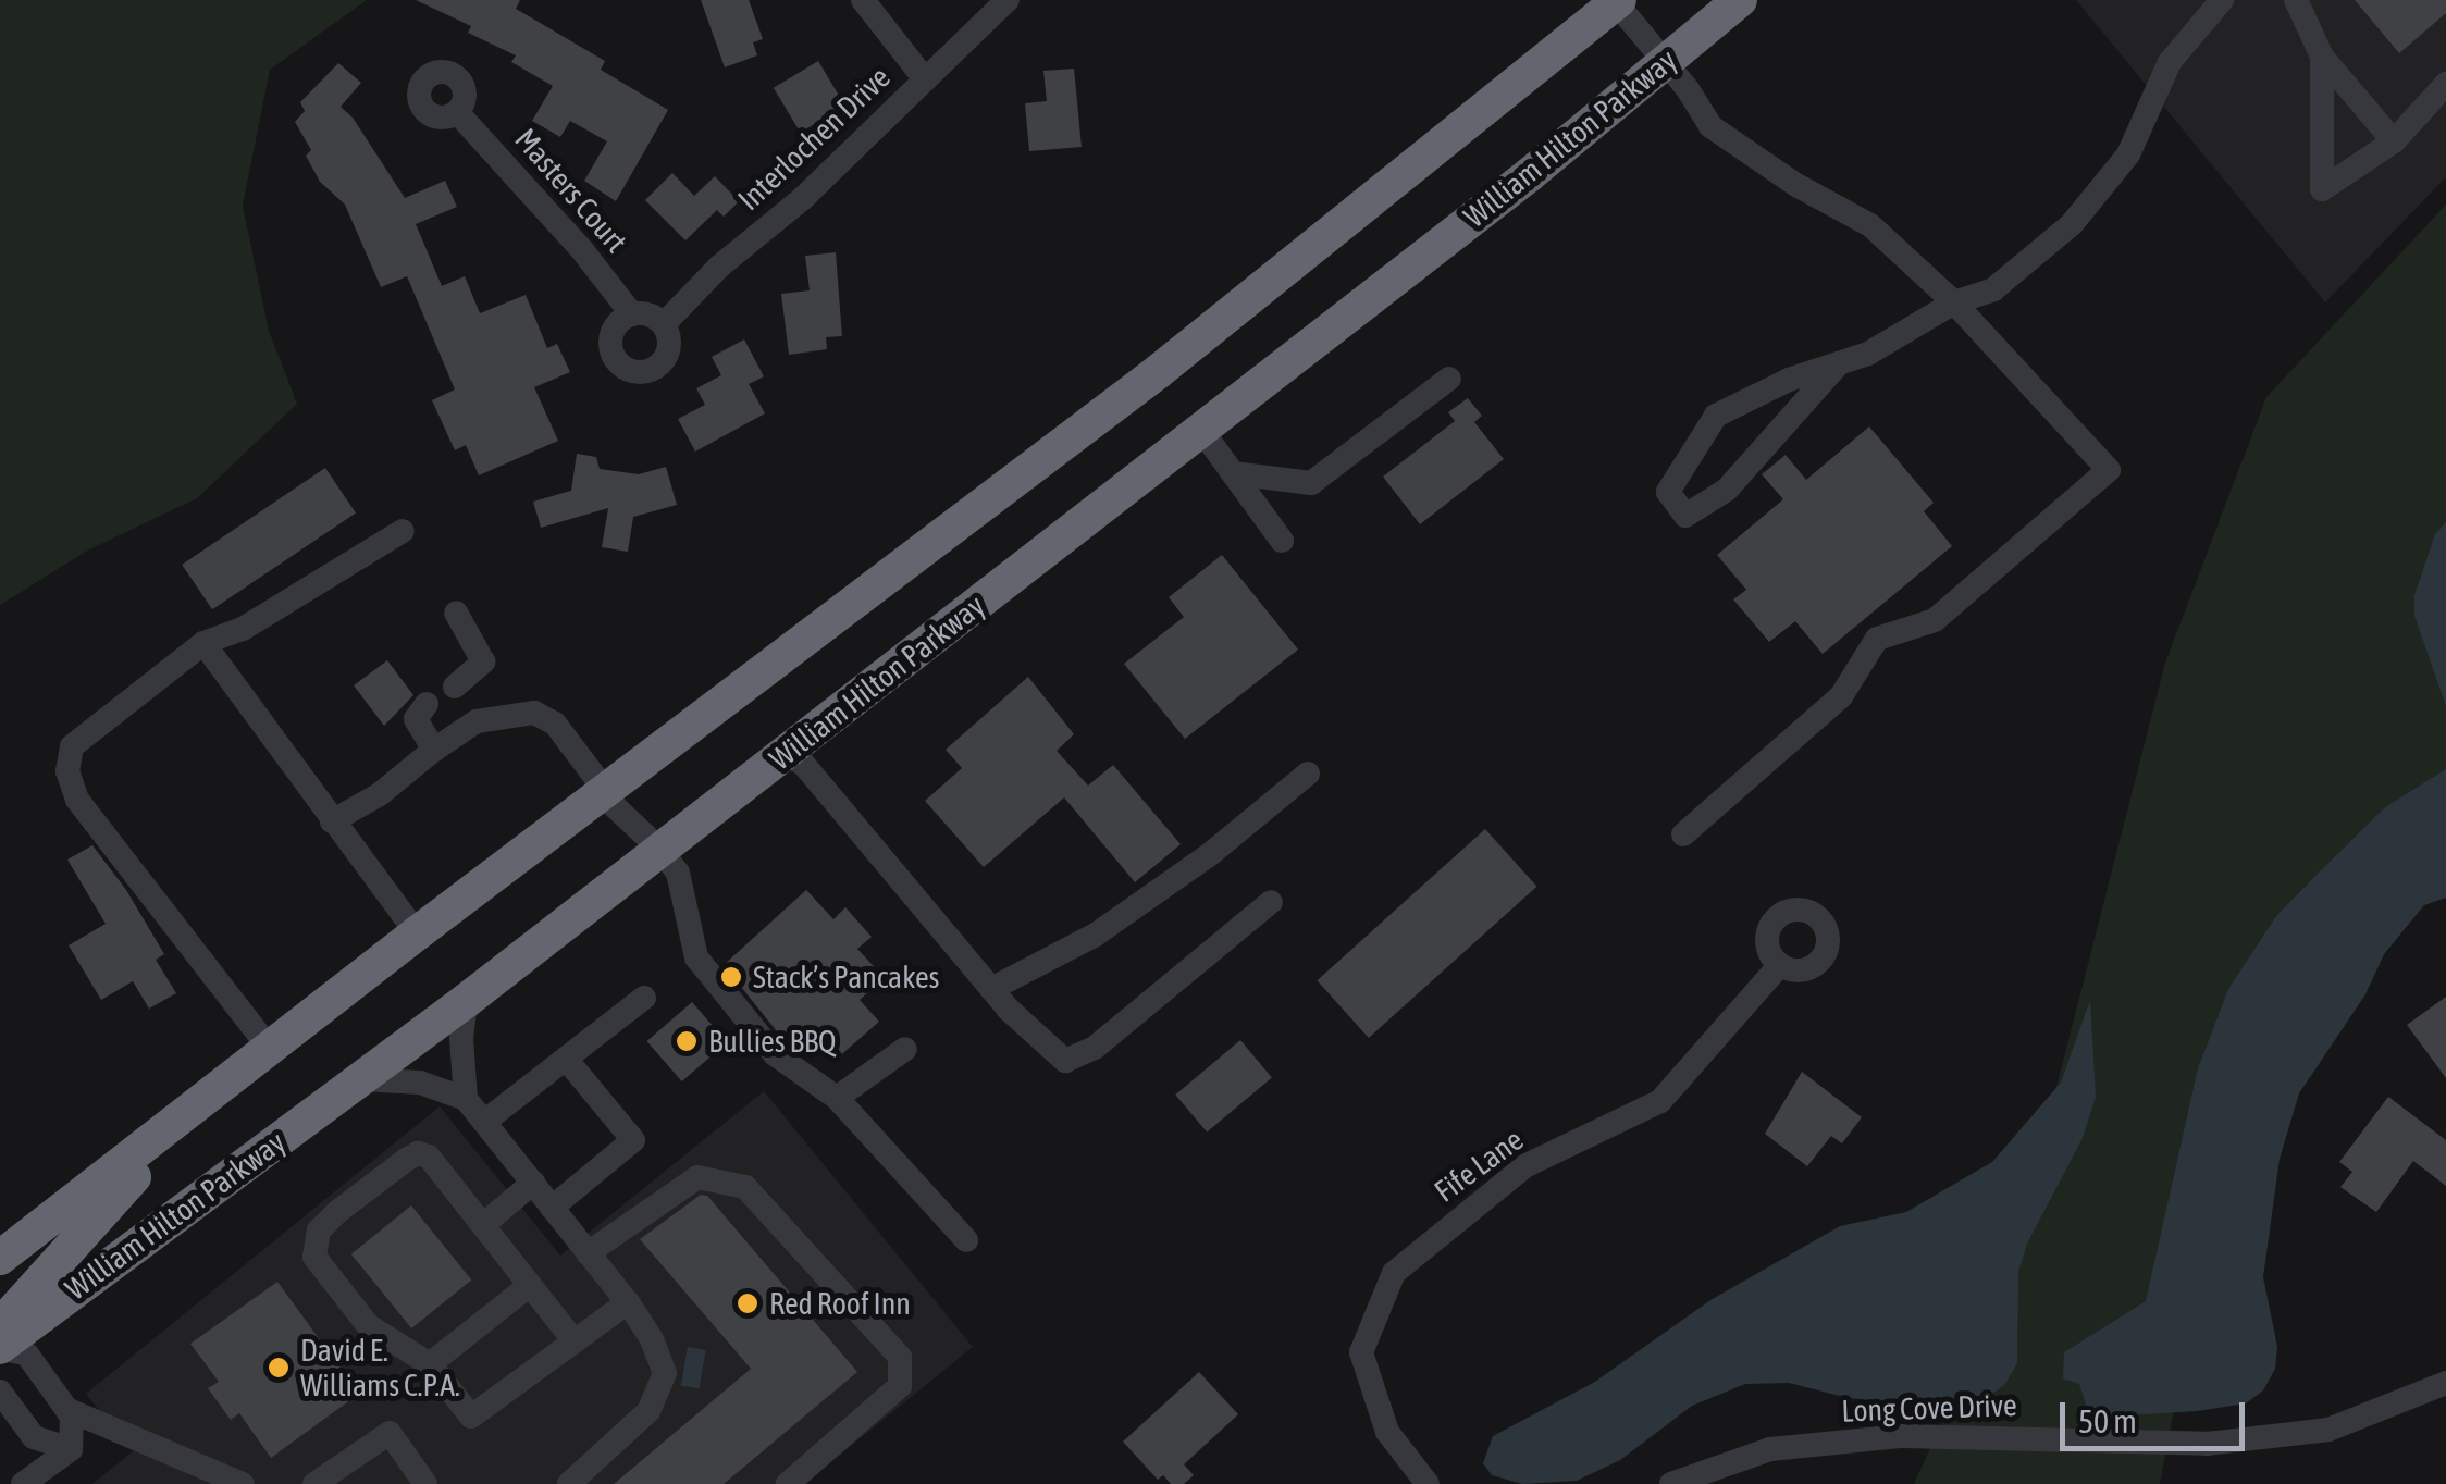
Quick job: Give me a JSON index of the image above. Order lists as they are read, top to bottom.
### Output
{
  "streets": {
    "highway": ["William Hilton Parkway"],
    "street": [
      "Interlochen Drive",
      "Masters Court",
      "Fife Lane",
      "Long Cove Drive"
    ]
  },
  "crossings": [
    ["Interlochen Drive", "Masters Court"]
  ],
  "places": [
    "Stack’s Pancakes",
    "Bullies BBQ",
    "Red Roof Inn",
    "David E. Williams C.P.A."
  ],
  "scale_bar": "50 m"
}
